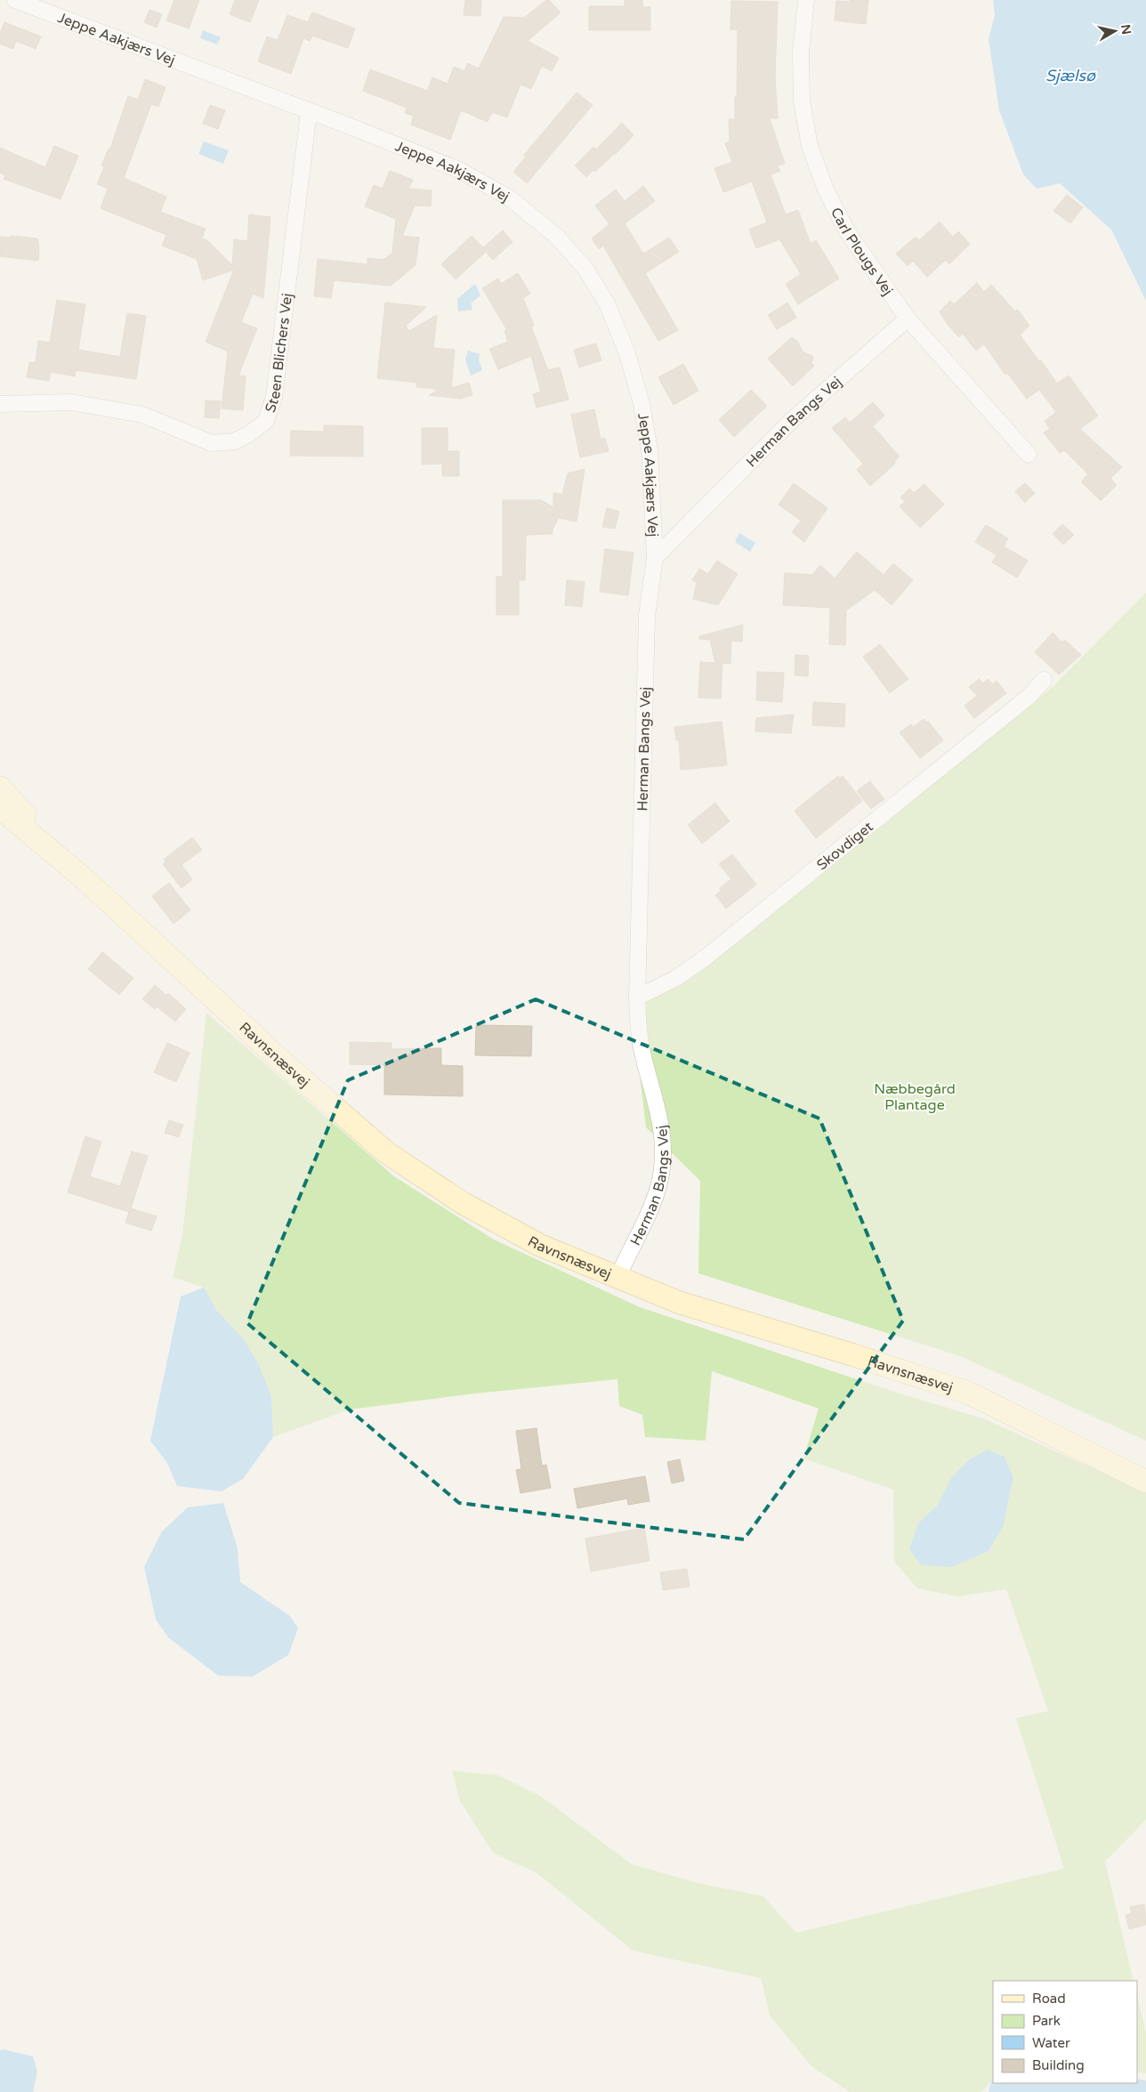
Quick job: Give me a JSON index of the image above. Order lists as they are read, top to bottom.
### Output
{
  "streets": {
    "main road": ["Ravnsnæsvej"],
    "street": [
      "Jeppe Aakjærs Vej",
      "Carl Plougs Vej",
      "Steen Blichers Vej",
      "Herman Bangs Vej",
      "Skovdiget"
    ]
  },
  "crossings": [
    ["Jeppe Aakjærs Vej", "Steen Blichers Vej"],
    ["Jeppe Aakjærs Vej", "Herman Bangs Vej"],
    ["Carl Plougs Vej", "Herman Bangs Vej"],
    ["Herman Bangs Vej", "Skovdiget"],
    ["Herman Bangs Vej", "Ravnsnæsvej"]
  ],
  "water": ["Sjælsø"],
  "parks": ["Næbbegård Plantage"],
  "legend": [
    "Road",
    "Park",
    "Water",
    "Building"
  ],
  "north": "right"
}
